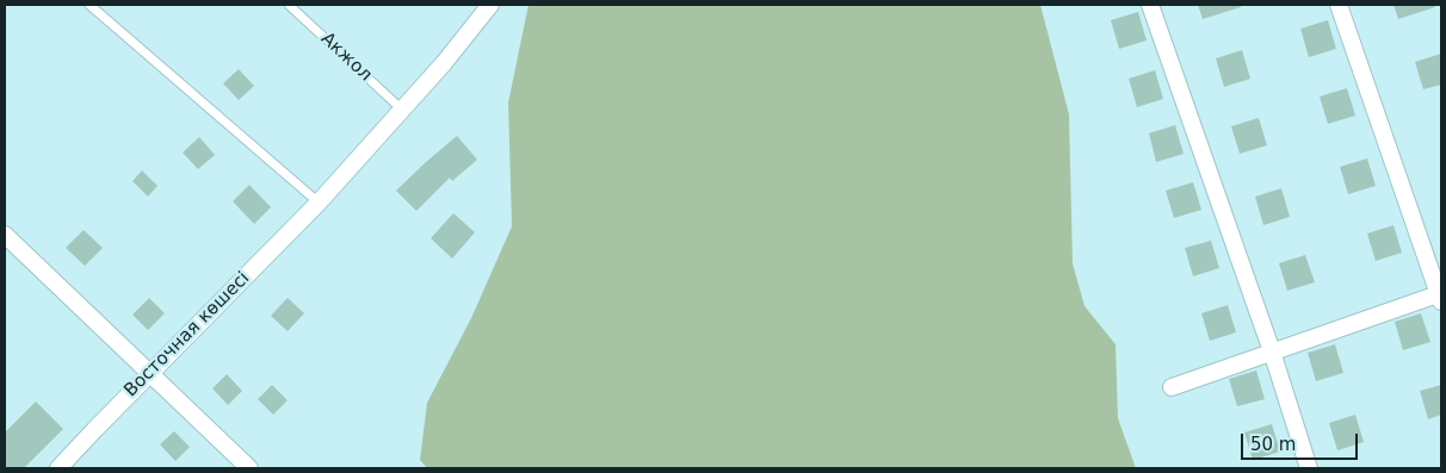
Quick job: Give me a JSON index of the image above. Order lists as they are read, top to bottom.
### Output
{
  "streets": {
    "street": ["Восточная көшесі"],
    "lane": ["Акжол"]
  },
  "crossings": [
    ["Акжол", "Восточная көшесі"]
  ],
  "scale_bar": "50 m"
}
